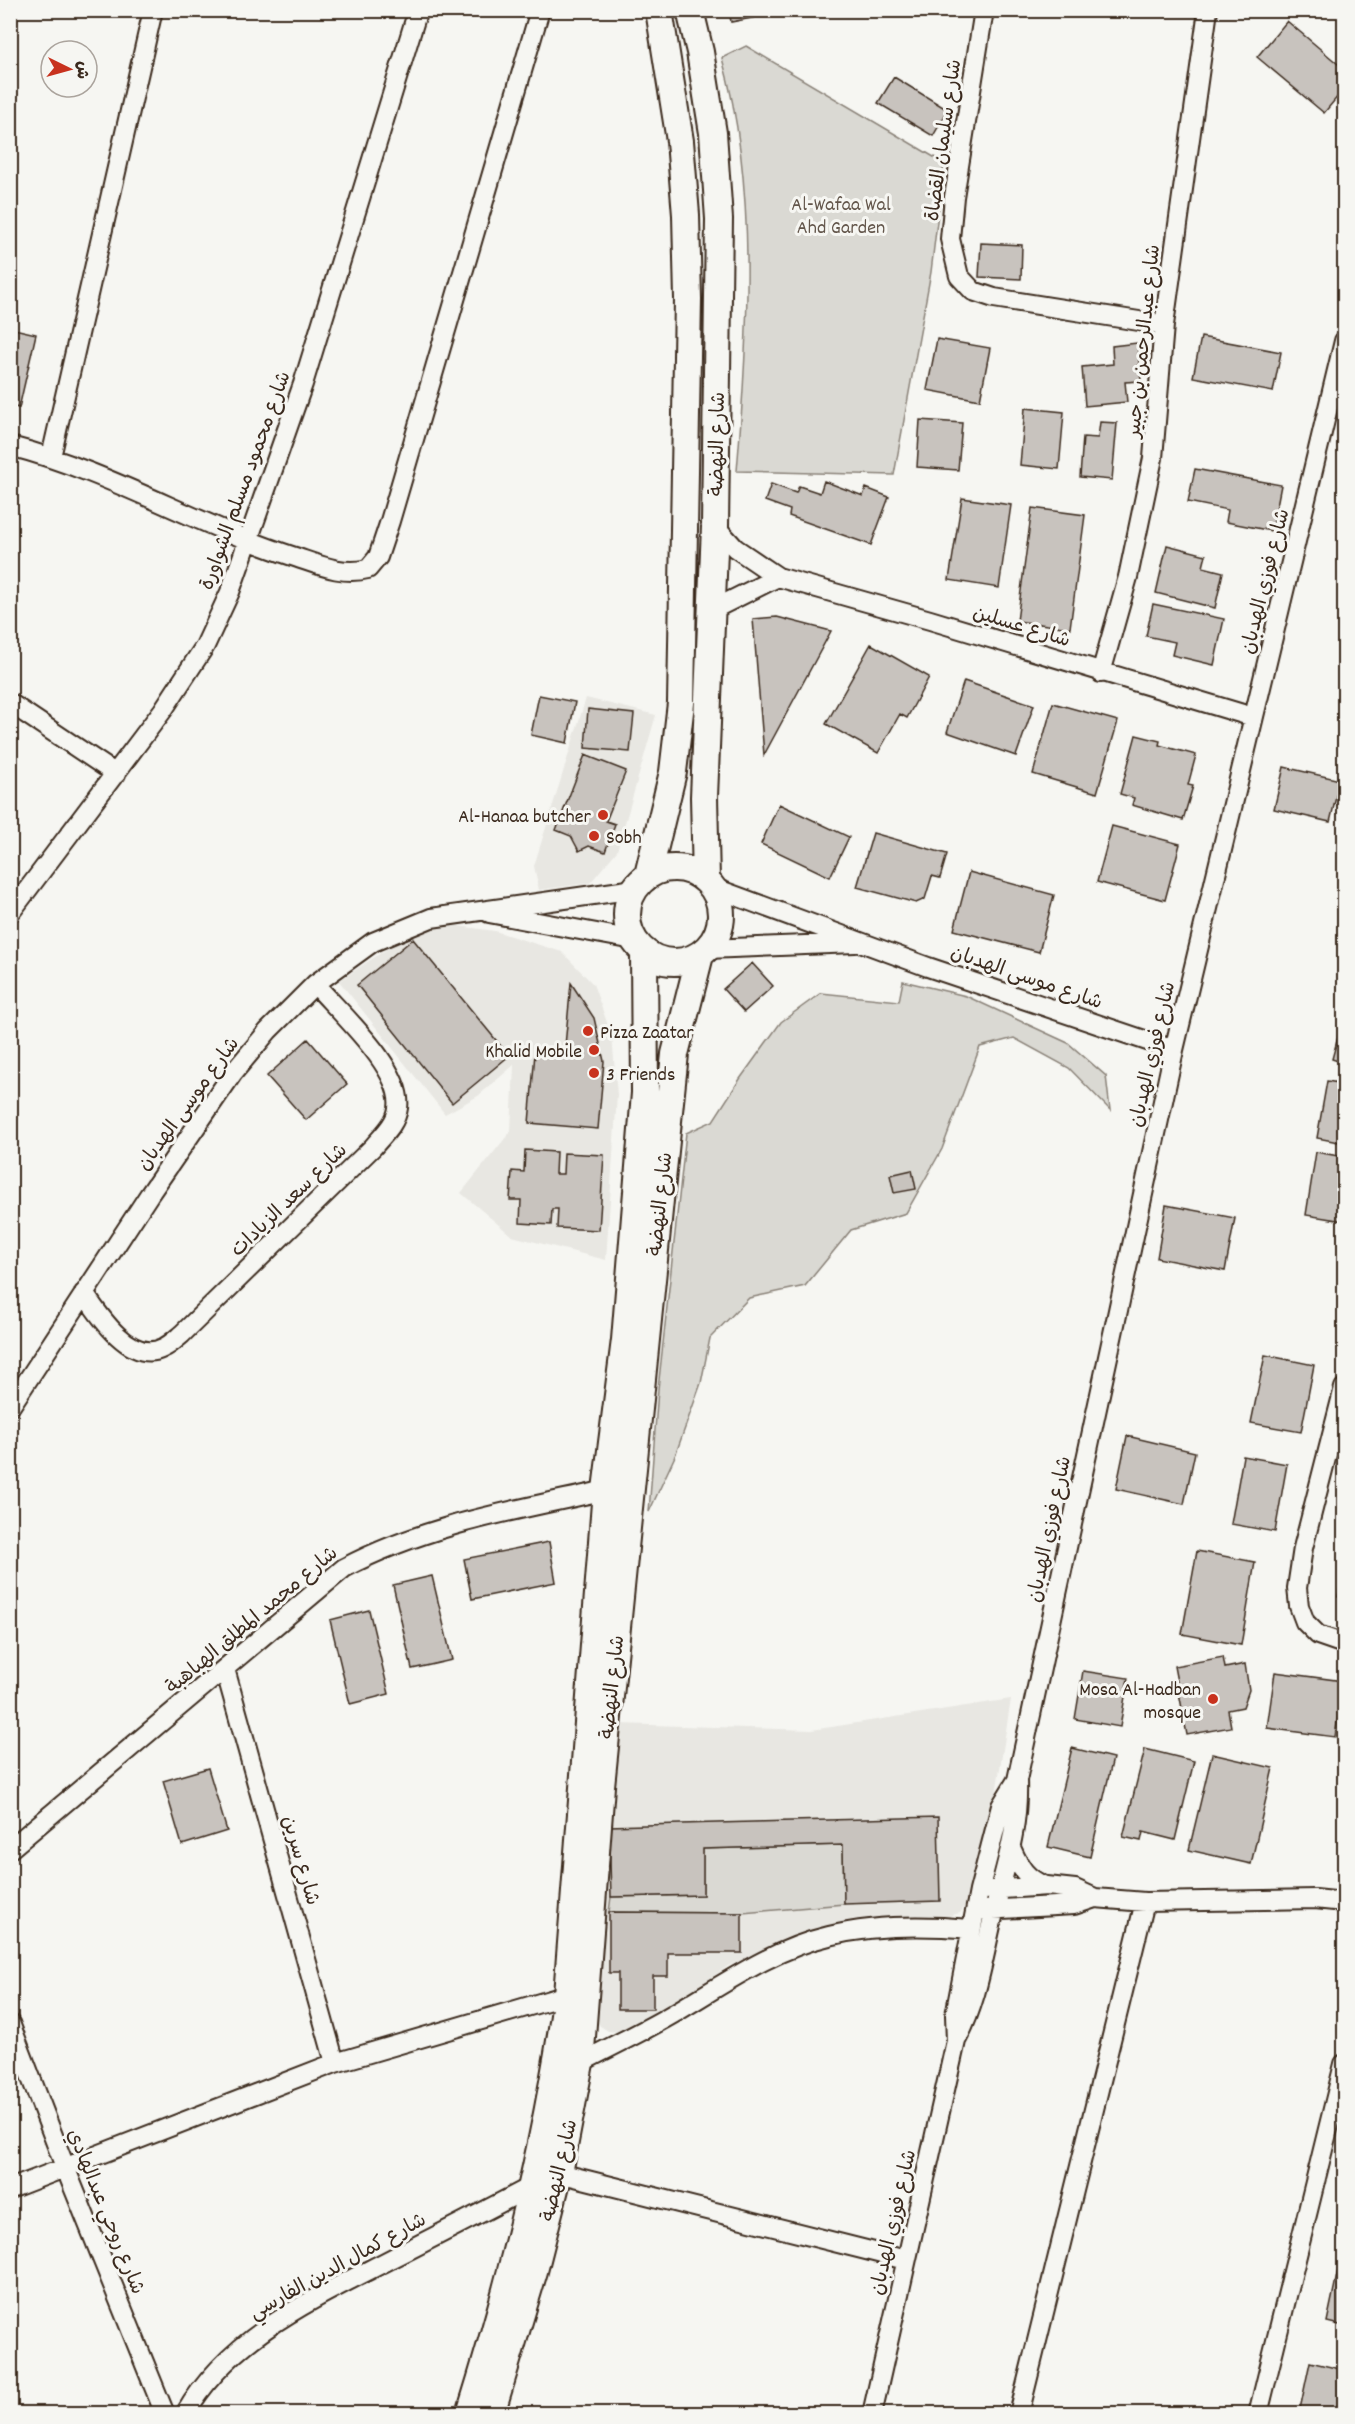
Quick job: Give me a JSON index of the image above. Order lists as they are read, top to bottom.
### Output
{
  "streets": {
    "street": [
      "شارع سليمان القضاة",
      "شارع عبدالرحمن بن جبير",
      "شارع النهضة",
      "شارع محمود مسلم الشواورة",
      "شارع فوزي الهدبان",
      "شارع عسلين",
      "شارع موسى الهدبان",
      "شارع سعد الزيادات",
      "شارع محمد المطلق الهباهبة",
      "شارع سرين",
      "شارع روحي عبدالهادي",
      "شارع كمال الدين الفارسي"
    ]
  },
  "crossings": [
    ["شارع سليمان القضاة", "شارع عبدالرحمن بن جبير"],
    ["شارع عبدالرحمن بن جبير", "شارع عسلين"],
    ["شارع النهضة", "شارع عسلين"],
    ["شارع النهضة", "شارع موسى الهدبان"],
    ["شارع النهضة", "شارع محمد المطلق الهباهبة"],
    ["شارع النهضة", "شارع كمال الدين الفارسي"],
    ["شارع فوزي الهدبان", "شارع عسلين"],
    ["شارع فوزي الهدبان", "شارع موسى الهدبان"],
    ["شارع موسى الهدبان", "شارع سعد الزيادات"],
    ["شارع محمد المطلق الهباهبة", "شارع سرين"]
  ],
  "parks": ["Al-Wafaa Wal Ahd Garden"],
  "places": [
    "Al-Hanaa butcher",
    "Sobh",
    "Pizza Zaatar",
    "Khalid Mobile",
    "3 Friends",
    "Mosa Al-Hadban mosque"
  ],
  "north": "right"
}
